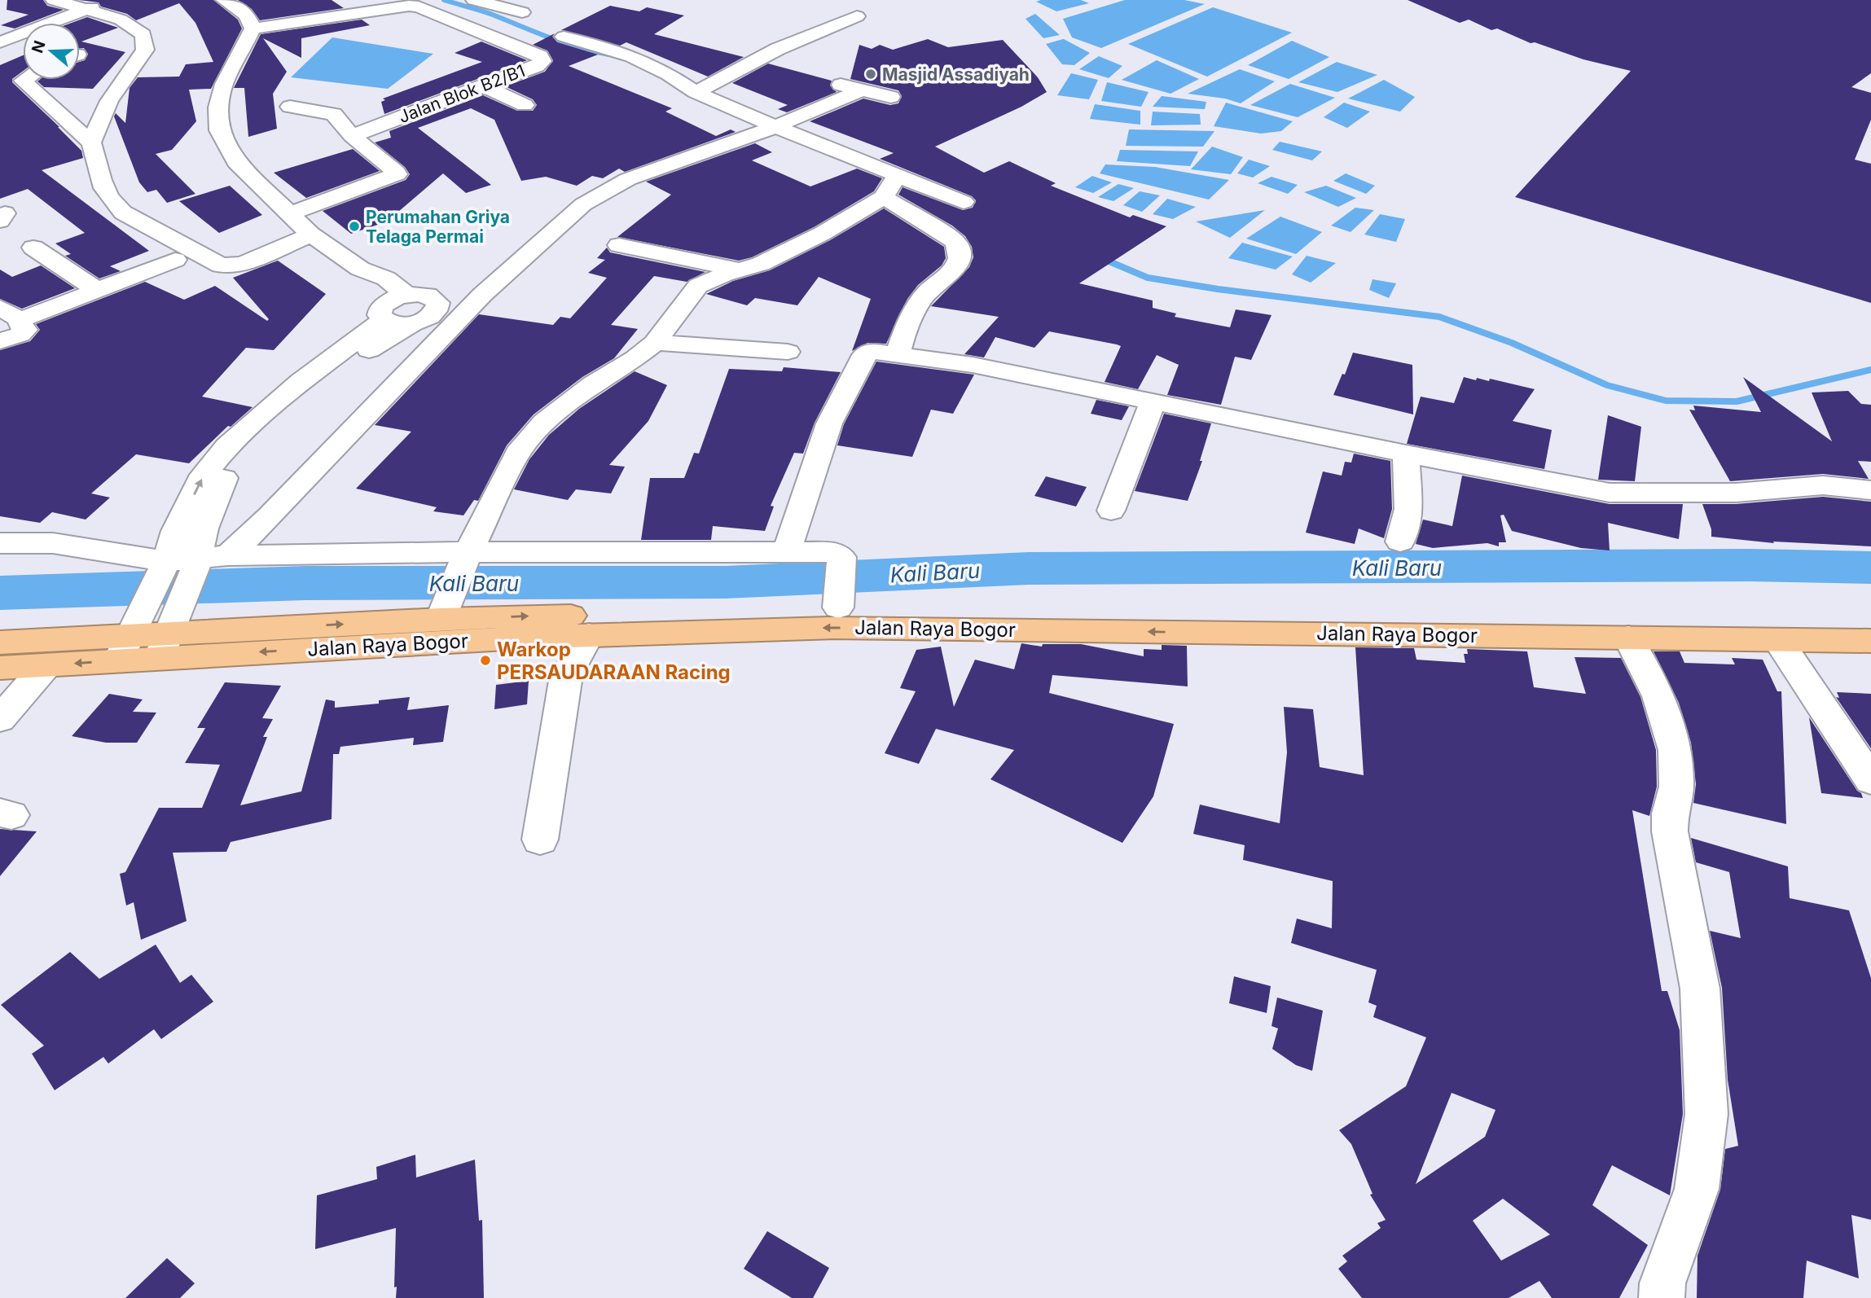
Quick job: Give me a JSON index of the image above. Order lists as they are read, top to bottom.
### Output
{
  "streets": {
    "highway": ["Jalan Raya Bogor"],
    "street": ["Jalan Blok B2/B1"]
  },
  "water": ["Kali Baru"],
  "places": ["Masjid Assadiyah", "Perumahan Griya Telaga Permai", "Warkop PERSAUDARAAN Racing"],
  "north": "left"
}
